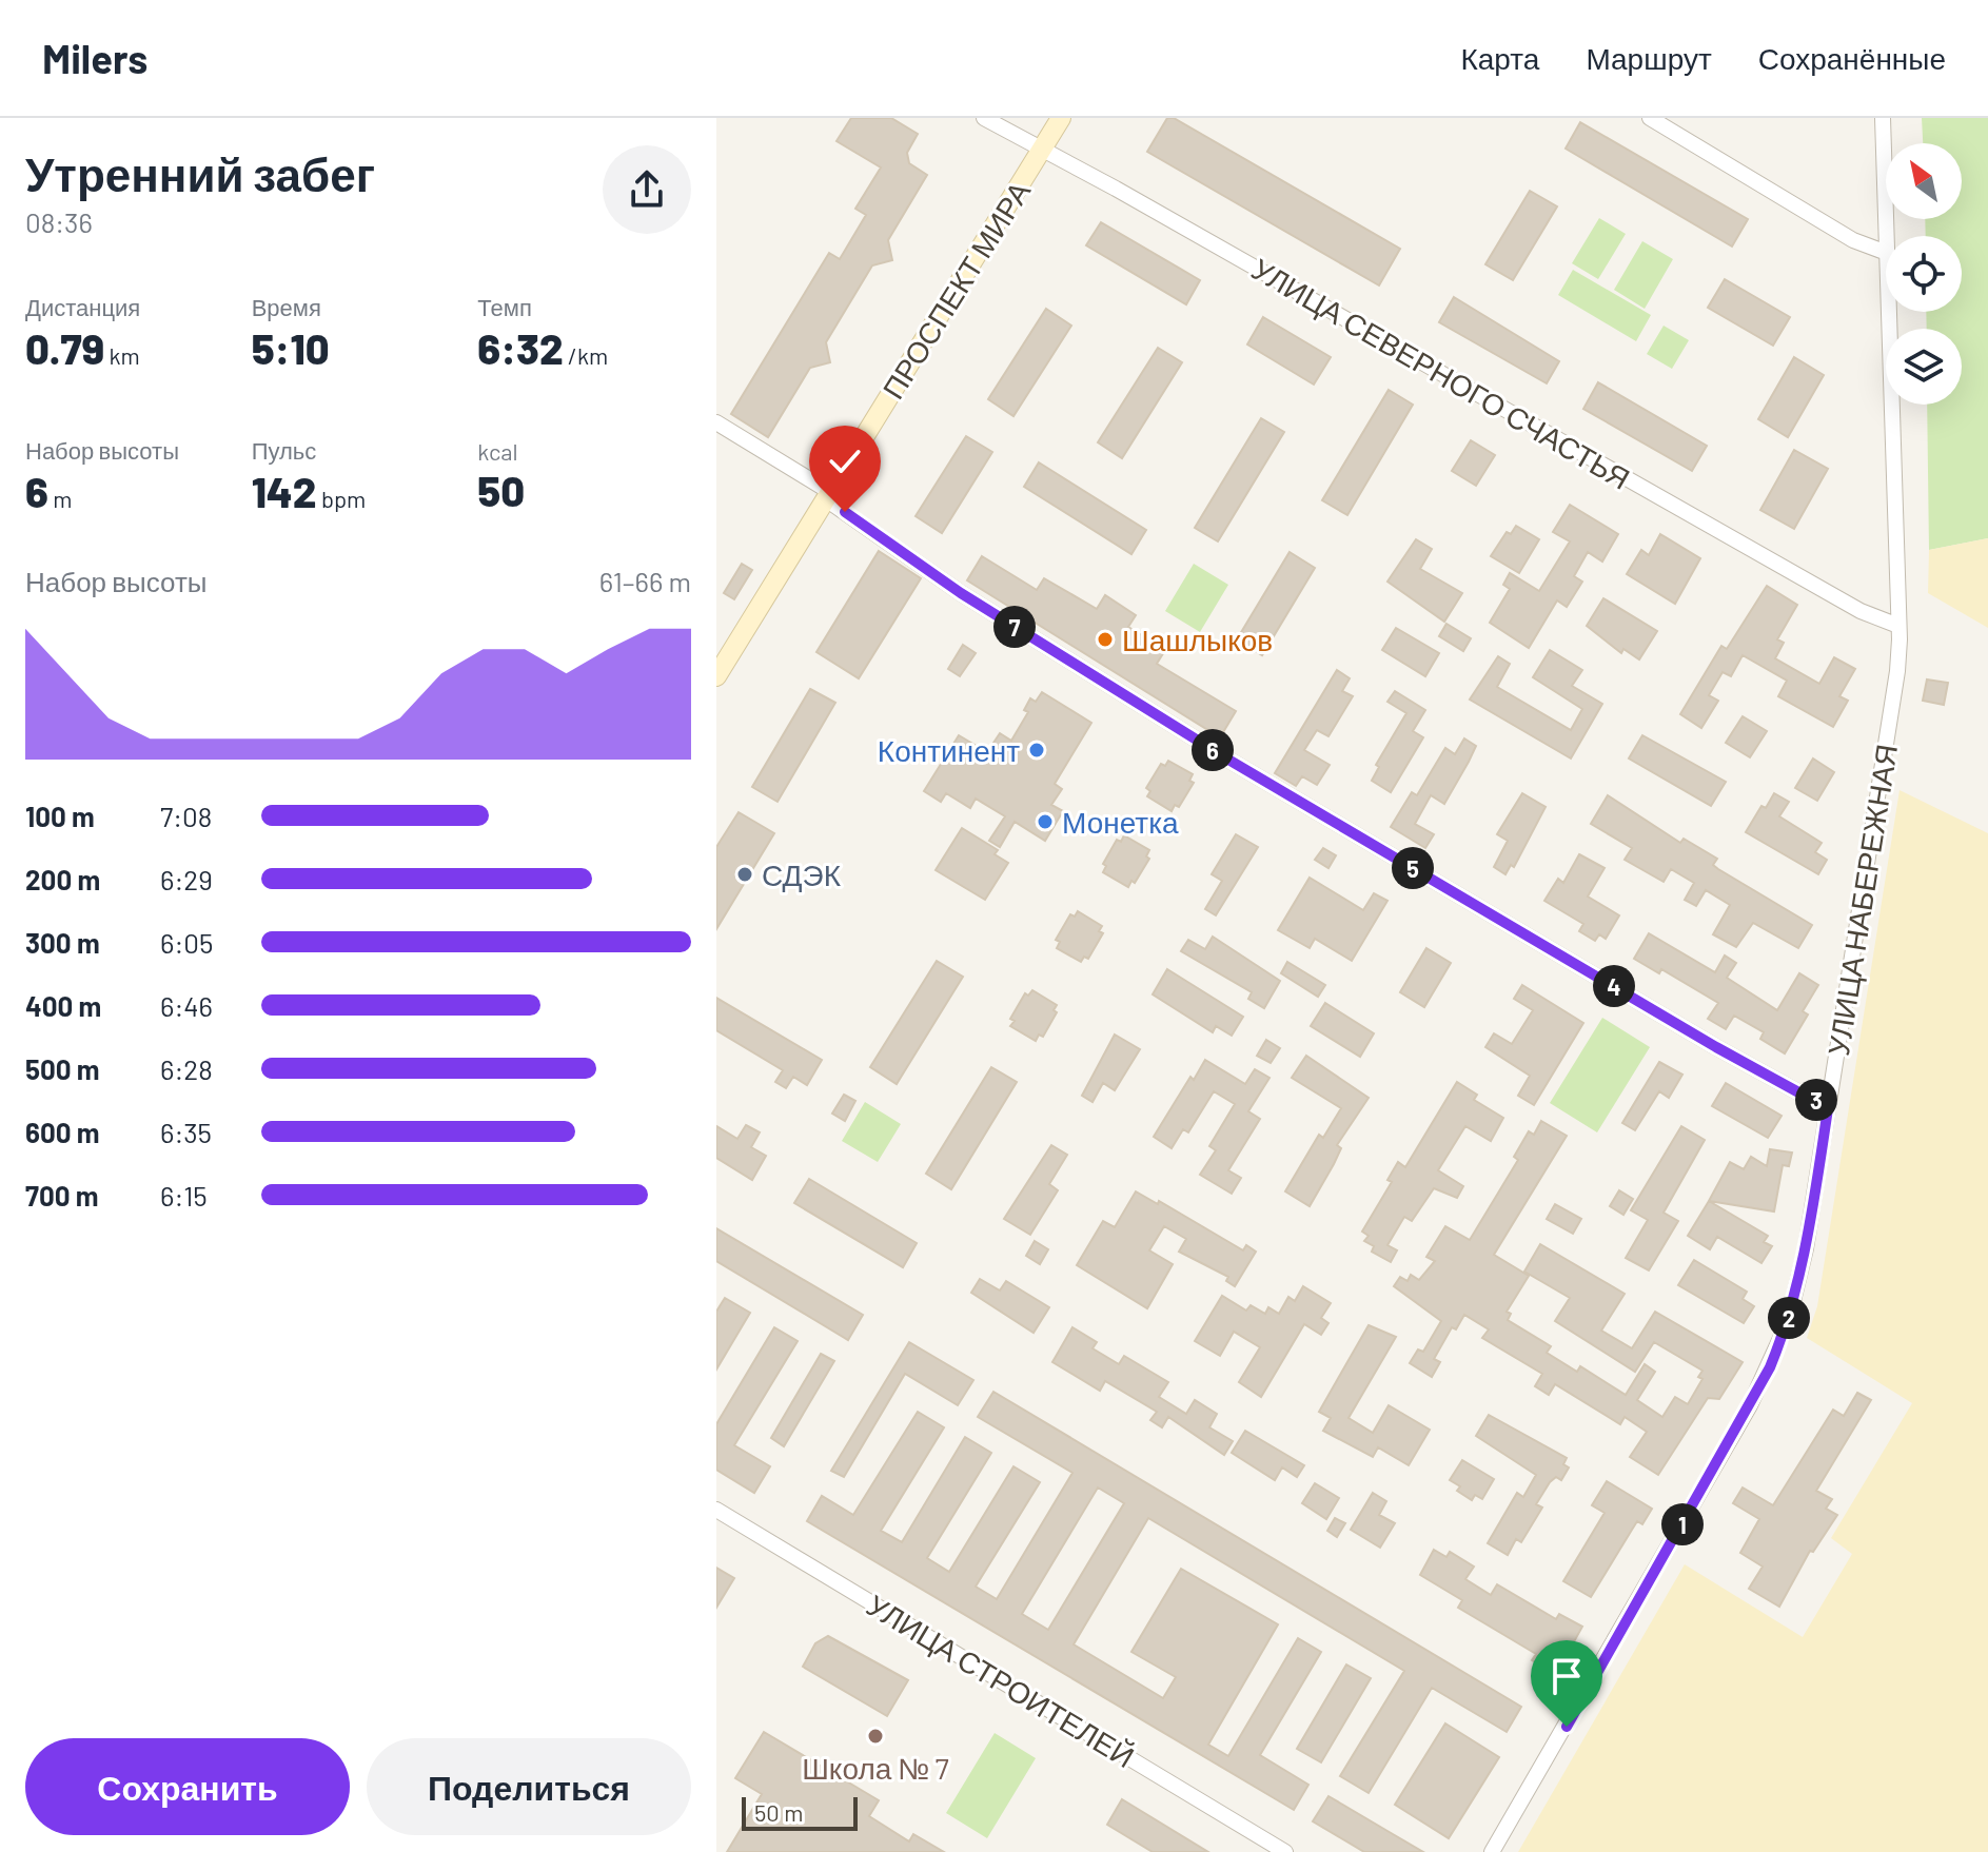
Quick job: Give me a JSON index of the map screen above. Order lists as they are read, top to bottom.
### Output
{
  "streets": {
    "main road": ["ПРОСПЕКТ МИРА"],
    "street": ["УЛИЦА СЕВЕРНОГО СЧАСТЬЯ", "УЛИЦА НАБЕРЕЖНАЯ", "УЛИЦА СТРОИТЕЛЕЙ"]
  },
  "crossings": [
    ["ПРОСПЕКТ МИРА", "УЛИЦА СЕВЕРНОГО СЧАСТЬЯ"],
    ["УЛИЦА СЕВЕРНОГО СЧАСТЬЯ", "УЛИЦА НАБЕРЕЖНАЯ"]
  ],
  "places": [
    "Шашлыков",
    "Континент",
    "Монетка",
    "СДЭК",
    "Школа № 7"
  ],
  "scale_bar": "50 m",
  "north": "top left",
  "page": {
    "header": "Milers",
    "nav": ["Карта", "Маршрут", "Сохранённые"],
    "heading": ["Утренний забег", "08:36"],
    "stats": [
      ["Дистанция", "0.79 km"],
      ["Время", "5:10"],
      ["Темп", "6:32 /km"],
      ["Набор высоты", "6 m"],
      ["Пульс", "142 bpm"],
      ["kcal", "50"]
    ],
    "chart": ["Набор высоты", "61–66 m"],
    "pins": [
      "7",
      "6",
      "5",
      "4",
      "3",
      "2",
      "1"
    ],
    "list": [
      {
        "name": "100 m",
        "note": "7:08"
      },
      {
        "name": "200 m",
        "note": "6:29"
      },
      {
        "name": "300 m",
        "note": "6:05"
      },
      {
        "name": "400 m",
        "note": "6:46"
      },
      {
        "name": "500 m",
        "note": "6:28"
      },
      {
        "name": "600 m",
        "note": "6:35"
      },
      {
        "name": "700 m",
        "note": "6:15"
      }
    ],
    "buttons": ["Сохранить", "Поделиться"],
    "scale": "50 m"
  }
}
